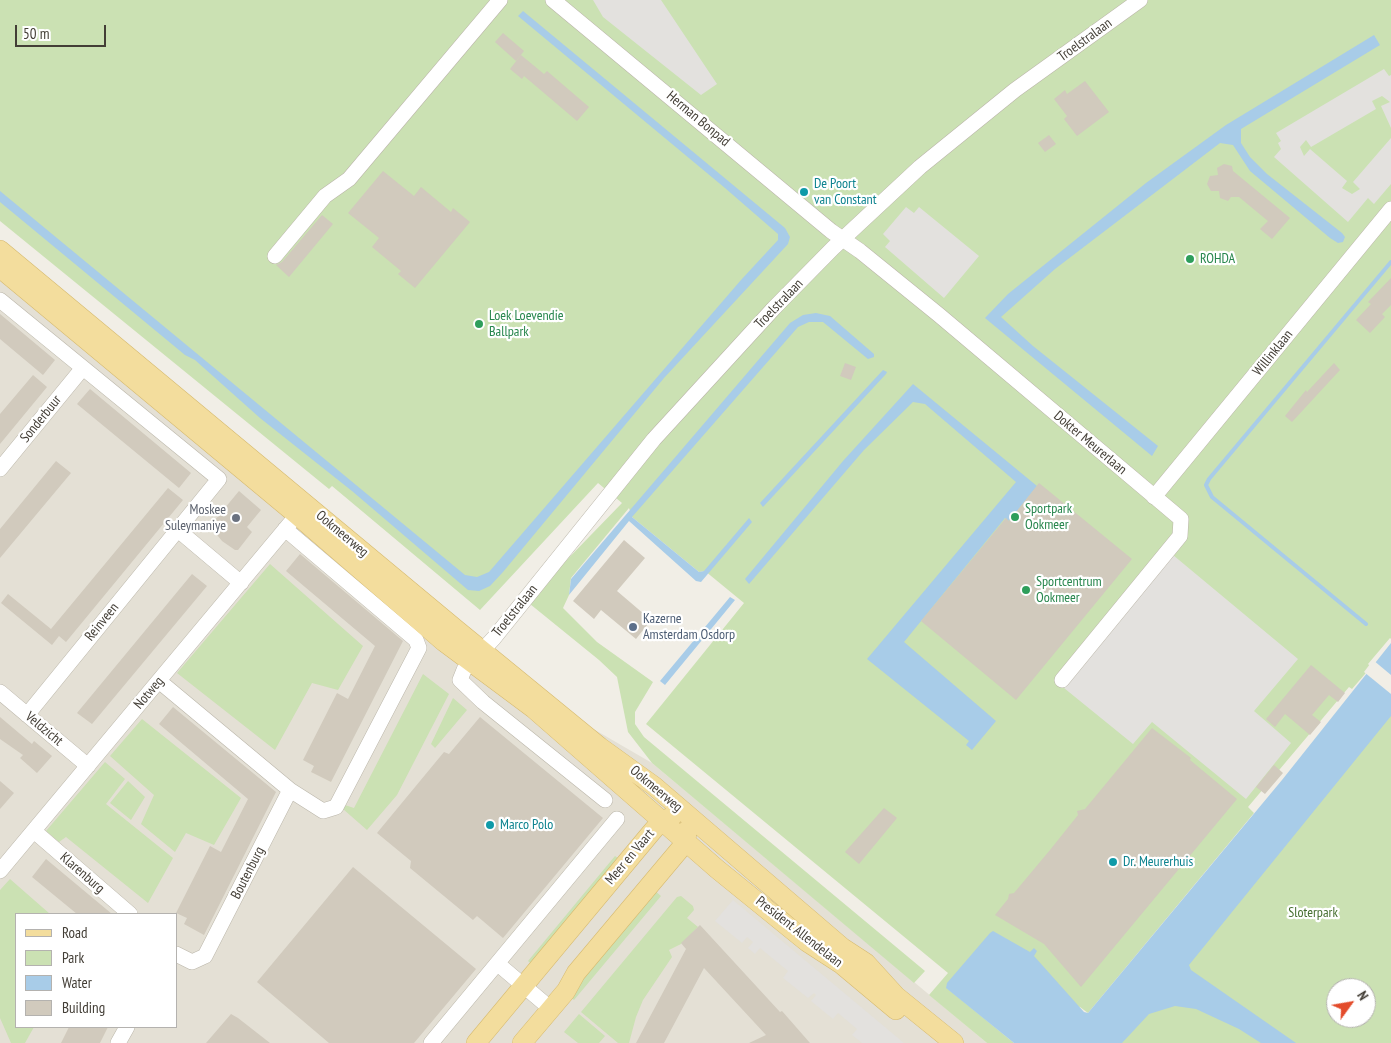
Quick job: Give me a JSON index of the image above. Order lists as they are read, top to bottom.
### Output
{
  "streets": {
    "main road": ["Ookmeerweg", "Meer en Vaart", "President Allendelaan"],
    "street": [
      "Troelstralaan",
      "Herman Bonpad",
      "Willinklaan",
      "Sonderbuur",
      "Dokter Meurerlaan",
      "Reinveen",
      "Notweg",
      "Veldzicht",
      "Klarenburg",
      "Boutenburg"
    ]
  },
  "crossings": [
    ["Troelstralaan", "Herman Bonpad"],
    ["Troelstralaan", "Dokter Meurerlaan"],
    ["Troelstralaan", "Ookmeerweg"],
    ["Herman Bonpad", "Dokter Meurerlaan"],
    ["Willinklaan", "Dokter Meurerlaan"],
    ["Sonderbuur", "Reinveen"],
    ["Ookmeerweg", "Notweg"],
    ["Ookmeerweg", "Meer en Vaart"],
    ["Ookmeerweg", "President Allendelaan"],
    ["Reinveen", "Veldzicht"],
    ["Notweg", "Veldzicht"],
    ["Notweg", "Klarenburg"],
    ["Meer en Vaart", "President Allendelaan"]
  ],
  "parks": ["Sloterpark"],
  "places": [
    "De Poort van Constant",
    "ROHDA",
    "Loek Loevendie Ballpark",
    "Sportpark Ookmeer",
    "Moskee Suleymaniye",
    "Sportcentrum Ookmeer",
    "Kazerne Amsterdam Osdorp",
    "Marco Polo",
    "Dr. Meurerhuis"
  ],
  "legend": [
    "Road",
    "Park",
    "Water",
    "Building"
  ],
  "scale_bar": "50 m",
  "north": "top right"
}
